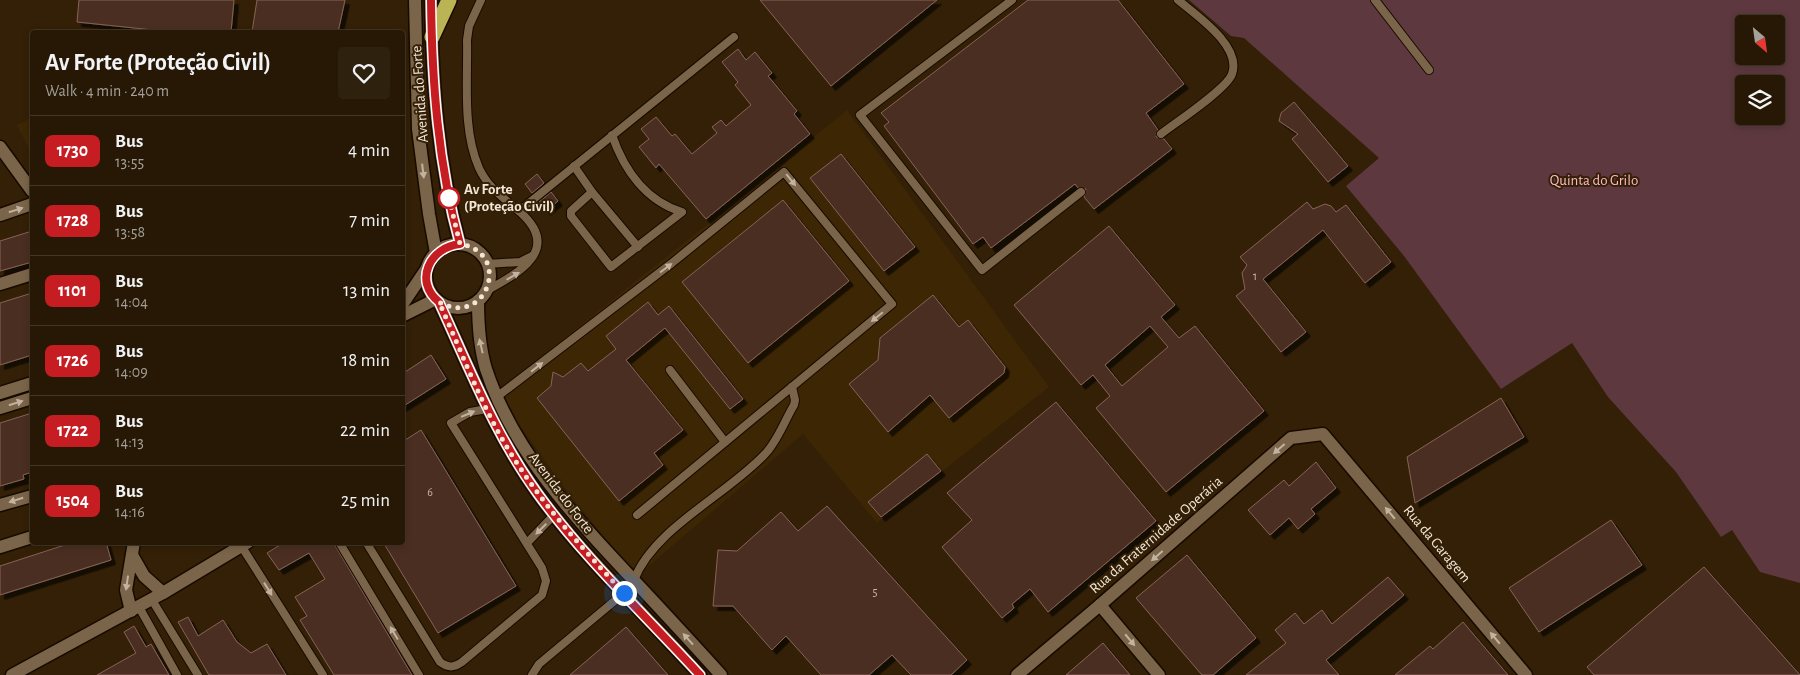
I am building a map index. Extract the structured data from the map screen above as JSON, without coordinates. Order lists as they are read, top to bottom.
{
  "streets": {
    "street": ["Avenida do Forte", "Rua da Fraternidade Operária", "Rua da Garagem"]
  },
  "crossings": [
    ["Rua da Fraternidade Operária", "Rua da Garagem"]
  ],
  "one_way": ["Rua da Fraternidade Operária", "Rua da Garagem"],
  "parks": ["Quinta do Grilo"],
  "places": ["Av Forte (Proteção Civil)"],
  "lines": ["bus line 1730"],
  "house_numbers": ["1", "6", "5"],
  "north": "bottom right",
  "page": {
    "heading": ["Av Forte (Proteção Civil)", "Walk · 4 min · 240 m"],
    "list": [
      {
        "mark": "1730",
        "name": "Bus",
        "note": "13:55",
        "value": "4 min"
      },
      {
        "mark": "1728",
        "name": "Bus",
        "note": "13:58",
        "value": "7 min"
      },
      {
        "mark": "1101",
        "name": "Bus",
        "note": "14:04",
        "value": "13 min"
      },
      {
        "mark": "1726",
        "name": "Bus",
        "note": "14:09",
        "value": "18 min"
      },
      {
        "mark": "1722",
        "name": "Bus",
        "note": "14:13",
        "value": "22 min"
      },
      {
        "mark": "1504",
        "name": "Bus",
        "note": "14:16",
        "value": "25 min"
      }
    ]
  }
}
